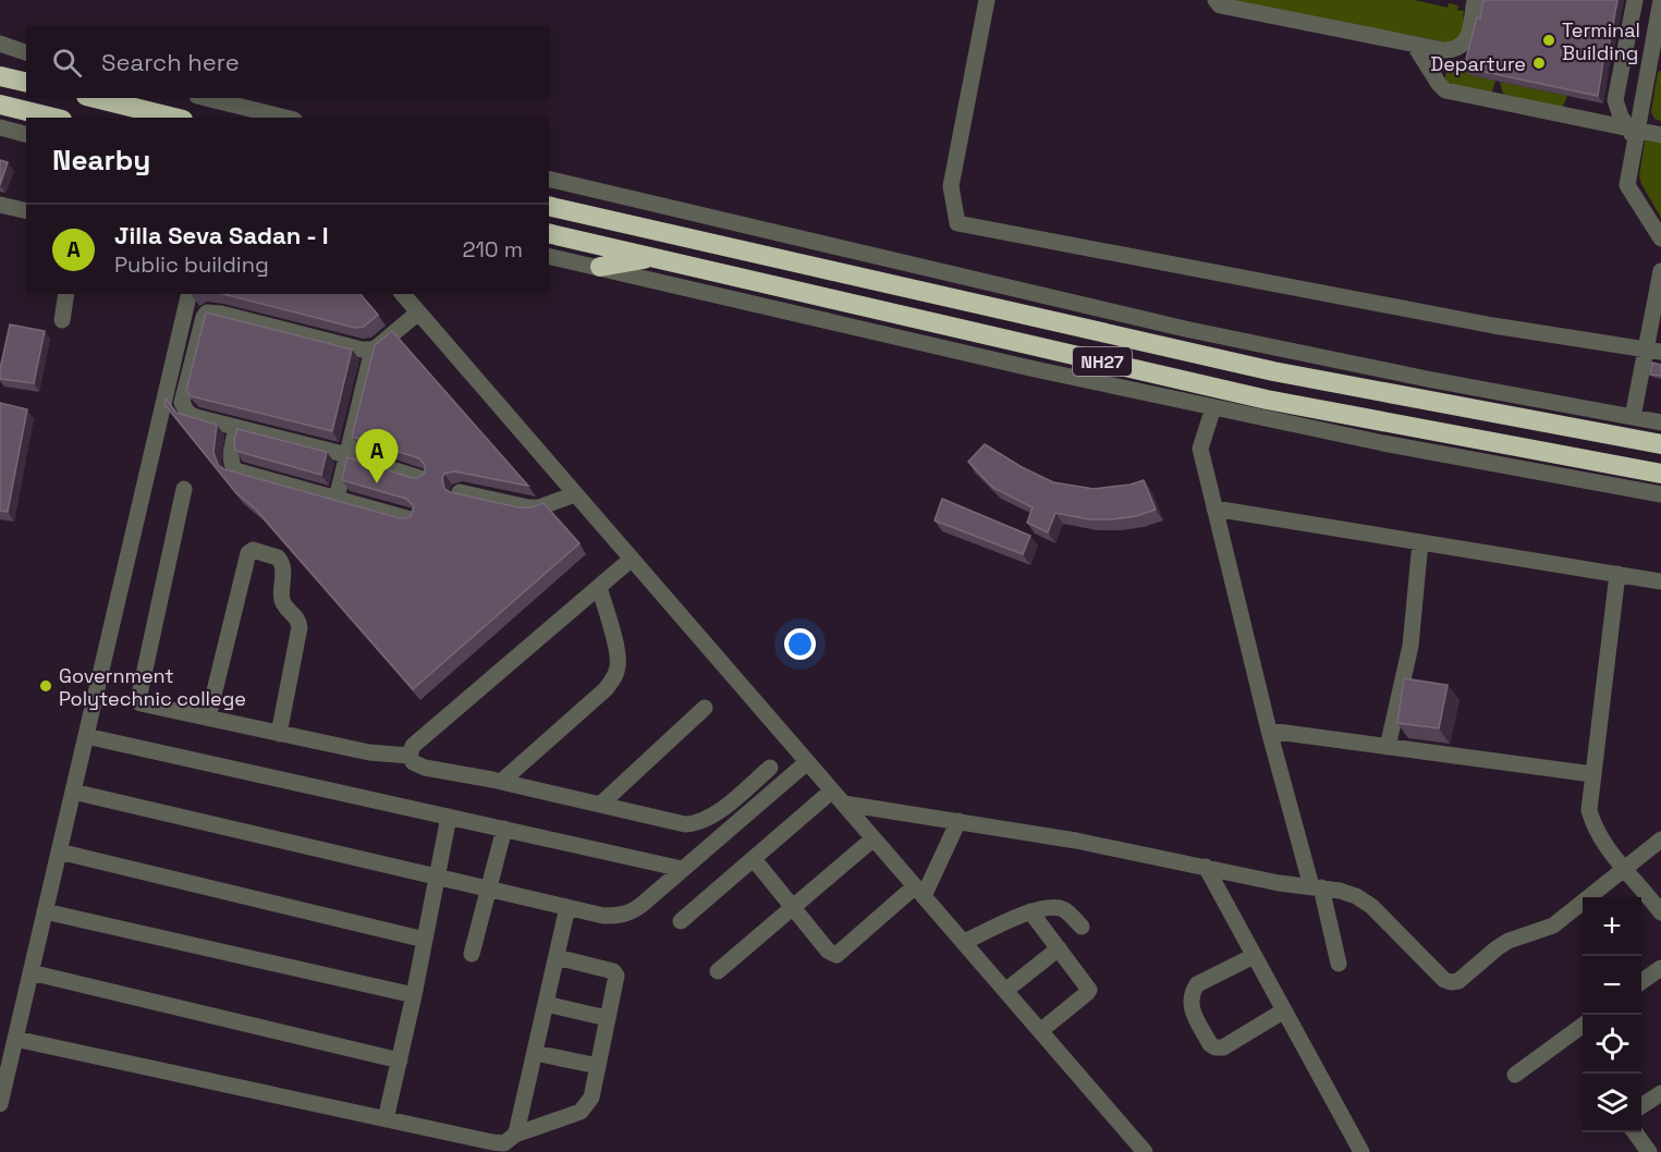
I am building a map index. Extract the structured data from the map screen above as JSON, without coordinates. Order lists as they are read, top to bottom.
{
  "streets": {
    "highway": ["NH27"]
  },
  "places": ["Terminal Building", "Departure", "Government Polytechnic college"],
  "page": {
    "search": "Search here",
    "heading": "Nearby",
    "list": [
      {
        "mark": "A",
        "name": "Jilla Seva Sadan - I",
        "note": "Public building",
        "value": "210 m"
      }
    ],
    "pins": "A",
    "map_buttons": ["+", "−"]
  }
}
